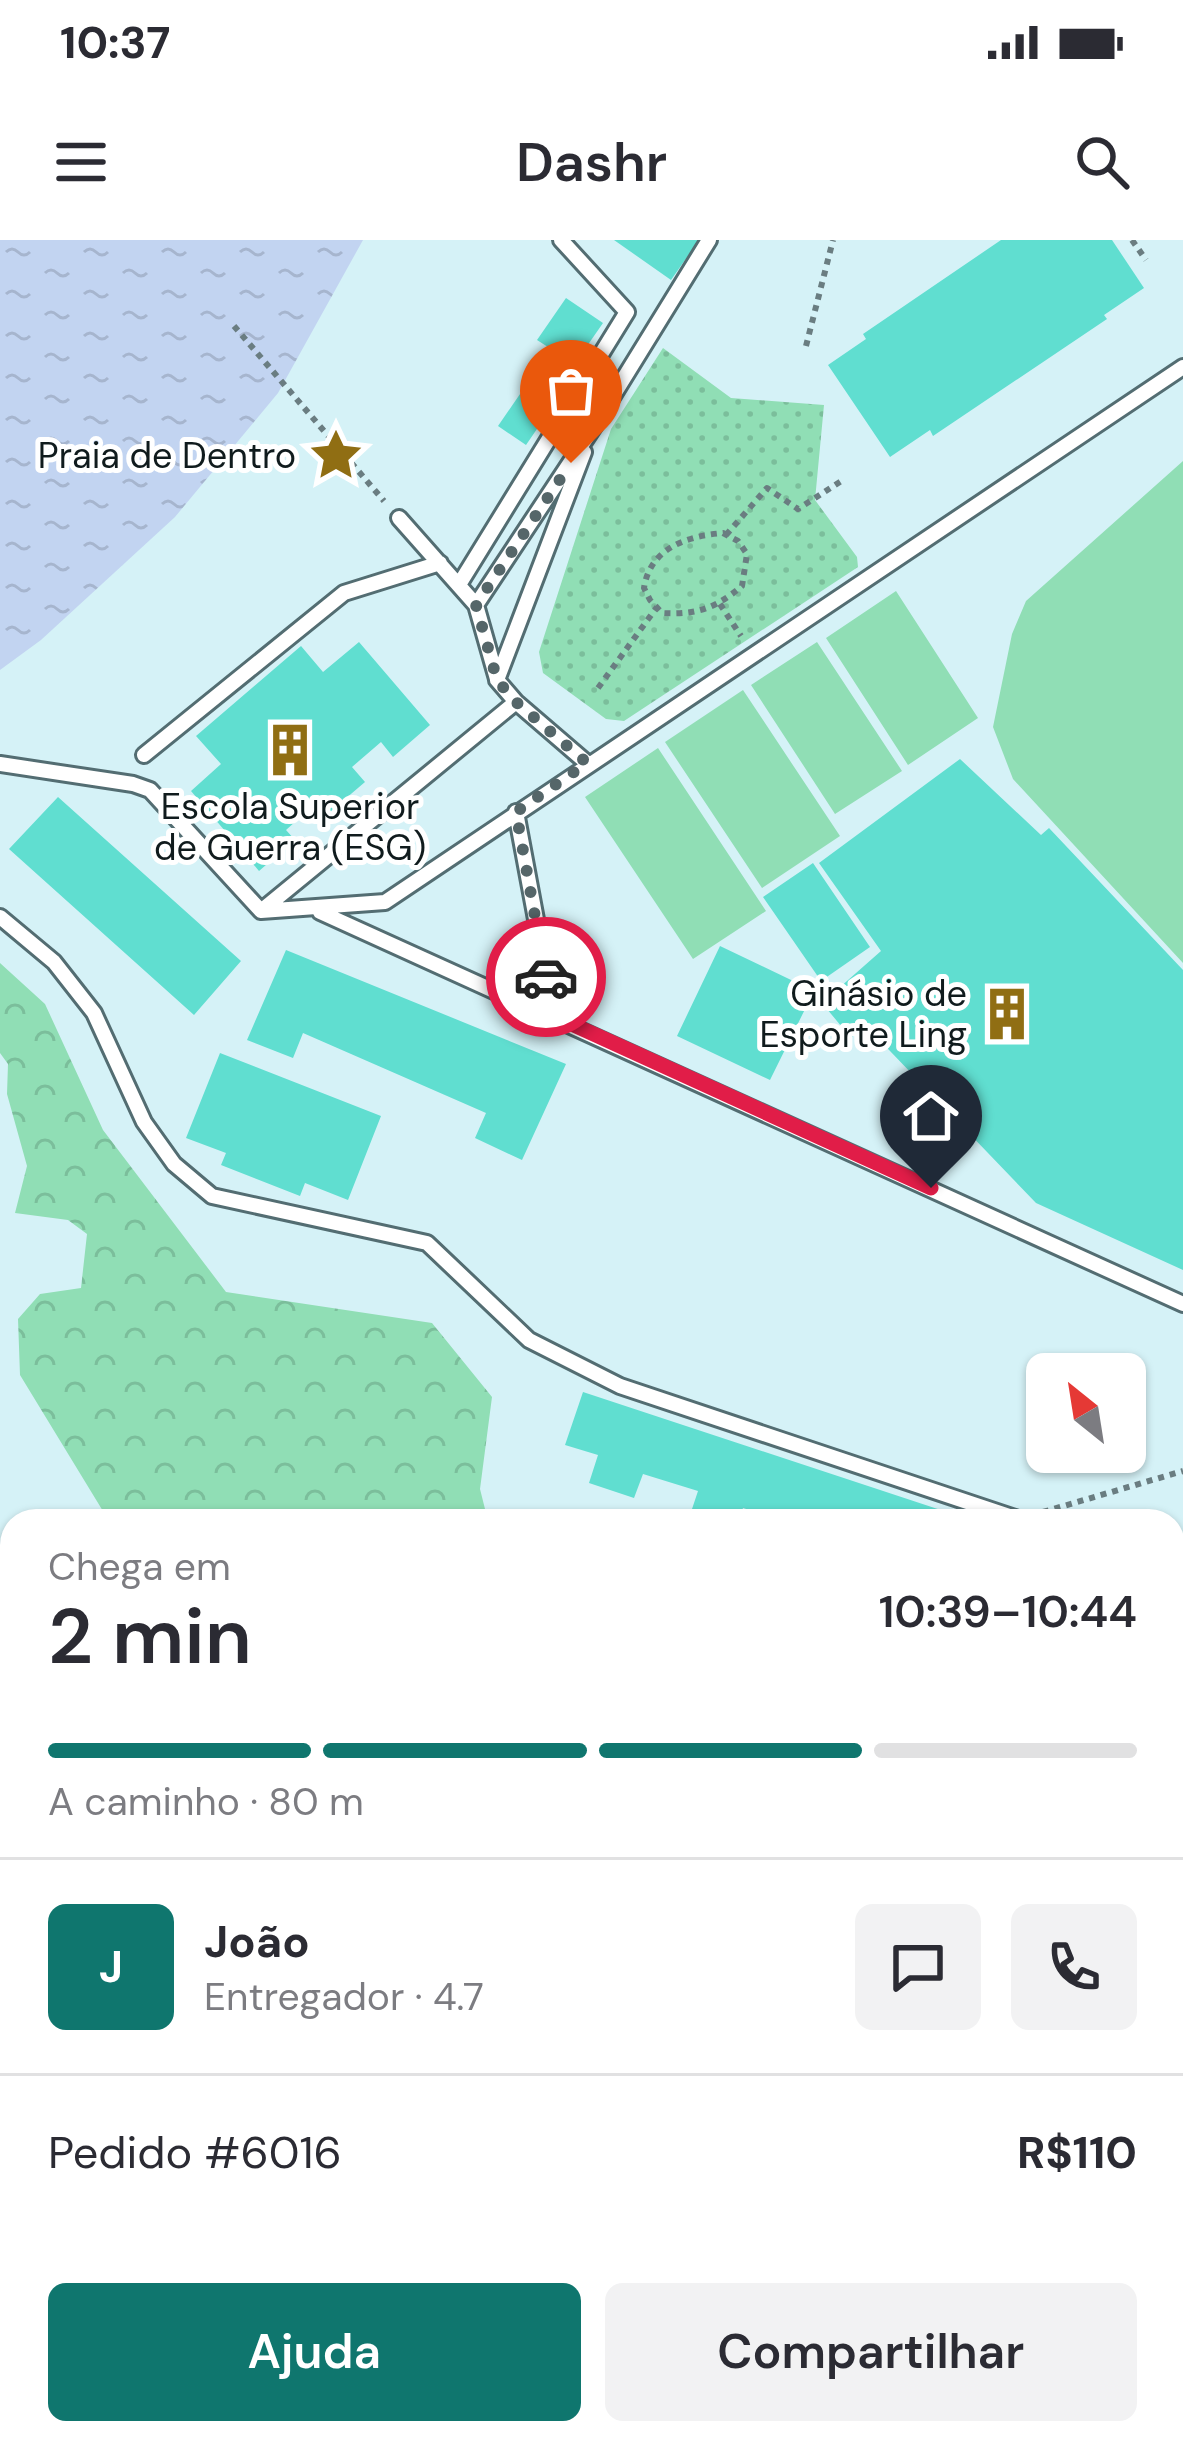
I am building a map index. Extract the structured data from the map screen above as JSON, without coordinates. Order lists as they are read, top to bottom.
{
  "places": {
    "place": ["Praia de Dentro"],
    "building": ["Escola Superior de Guerra (ESG)", "Ginásio de Esporte Ling"]
  },
  "north": "top left",
  "page": {
    "status": "10:37",
    "header": "Dashr",
    "heading": ["2 min", "Chega em", "10:39–10:44"],
    "panel": [
      "João",
      "Entregador · 4.7",
      "Pedido #6016",
      "R$110"
    ],
    "bar": "A caminho · 80 m",
    "round": "J",
    "buttons": ["Ajuda", "Compartilhar"]
  }
}
